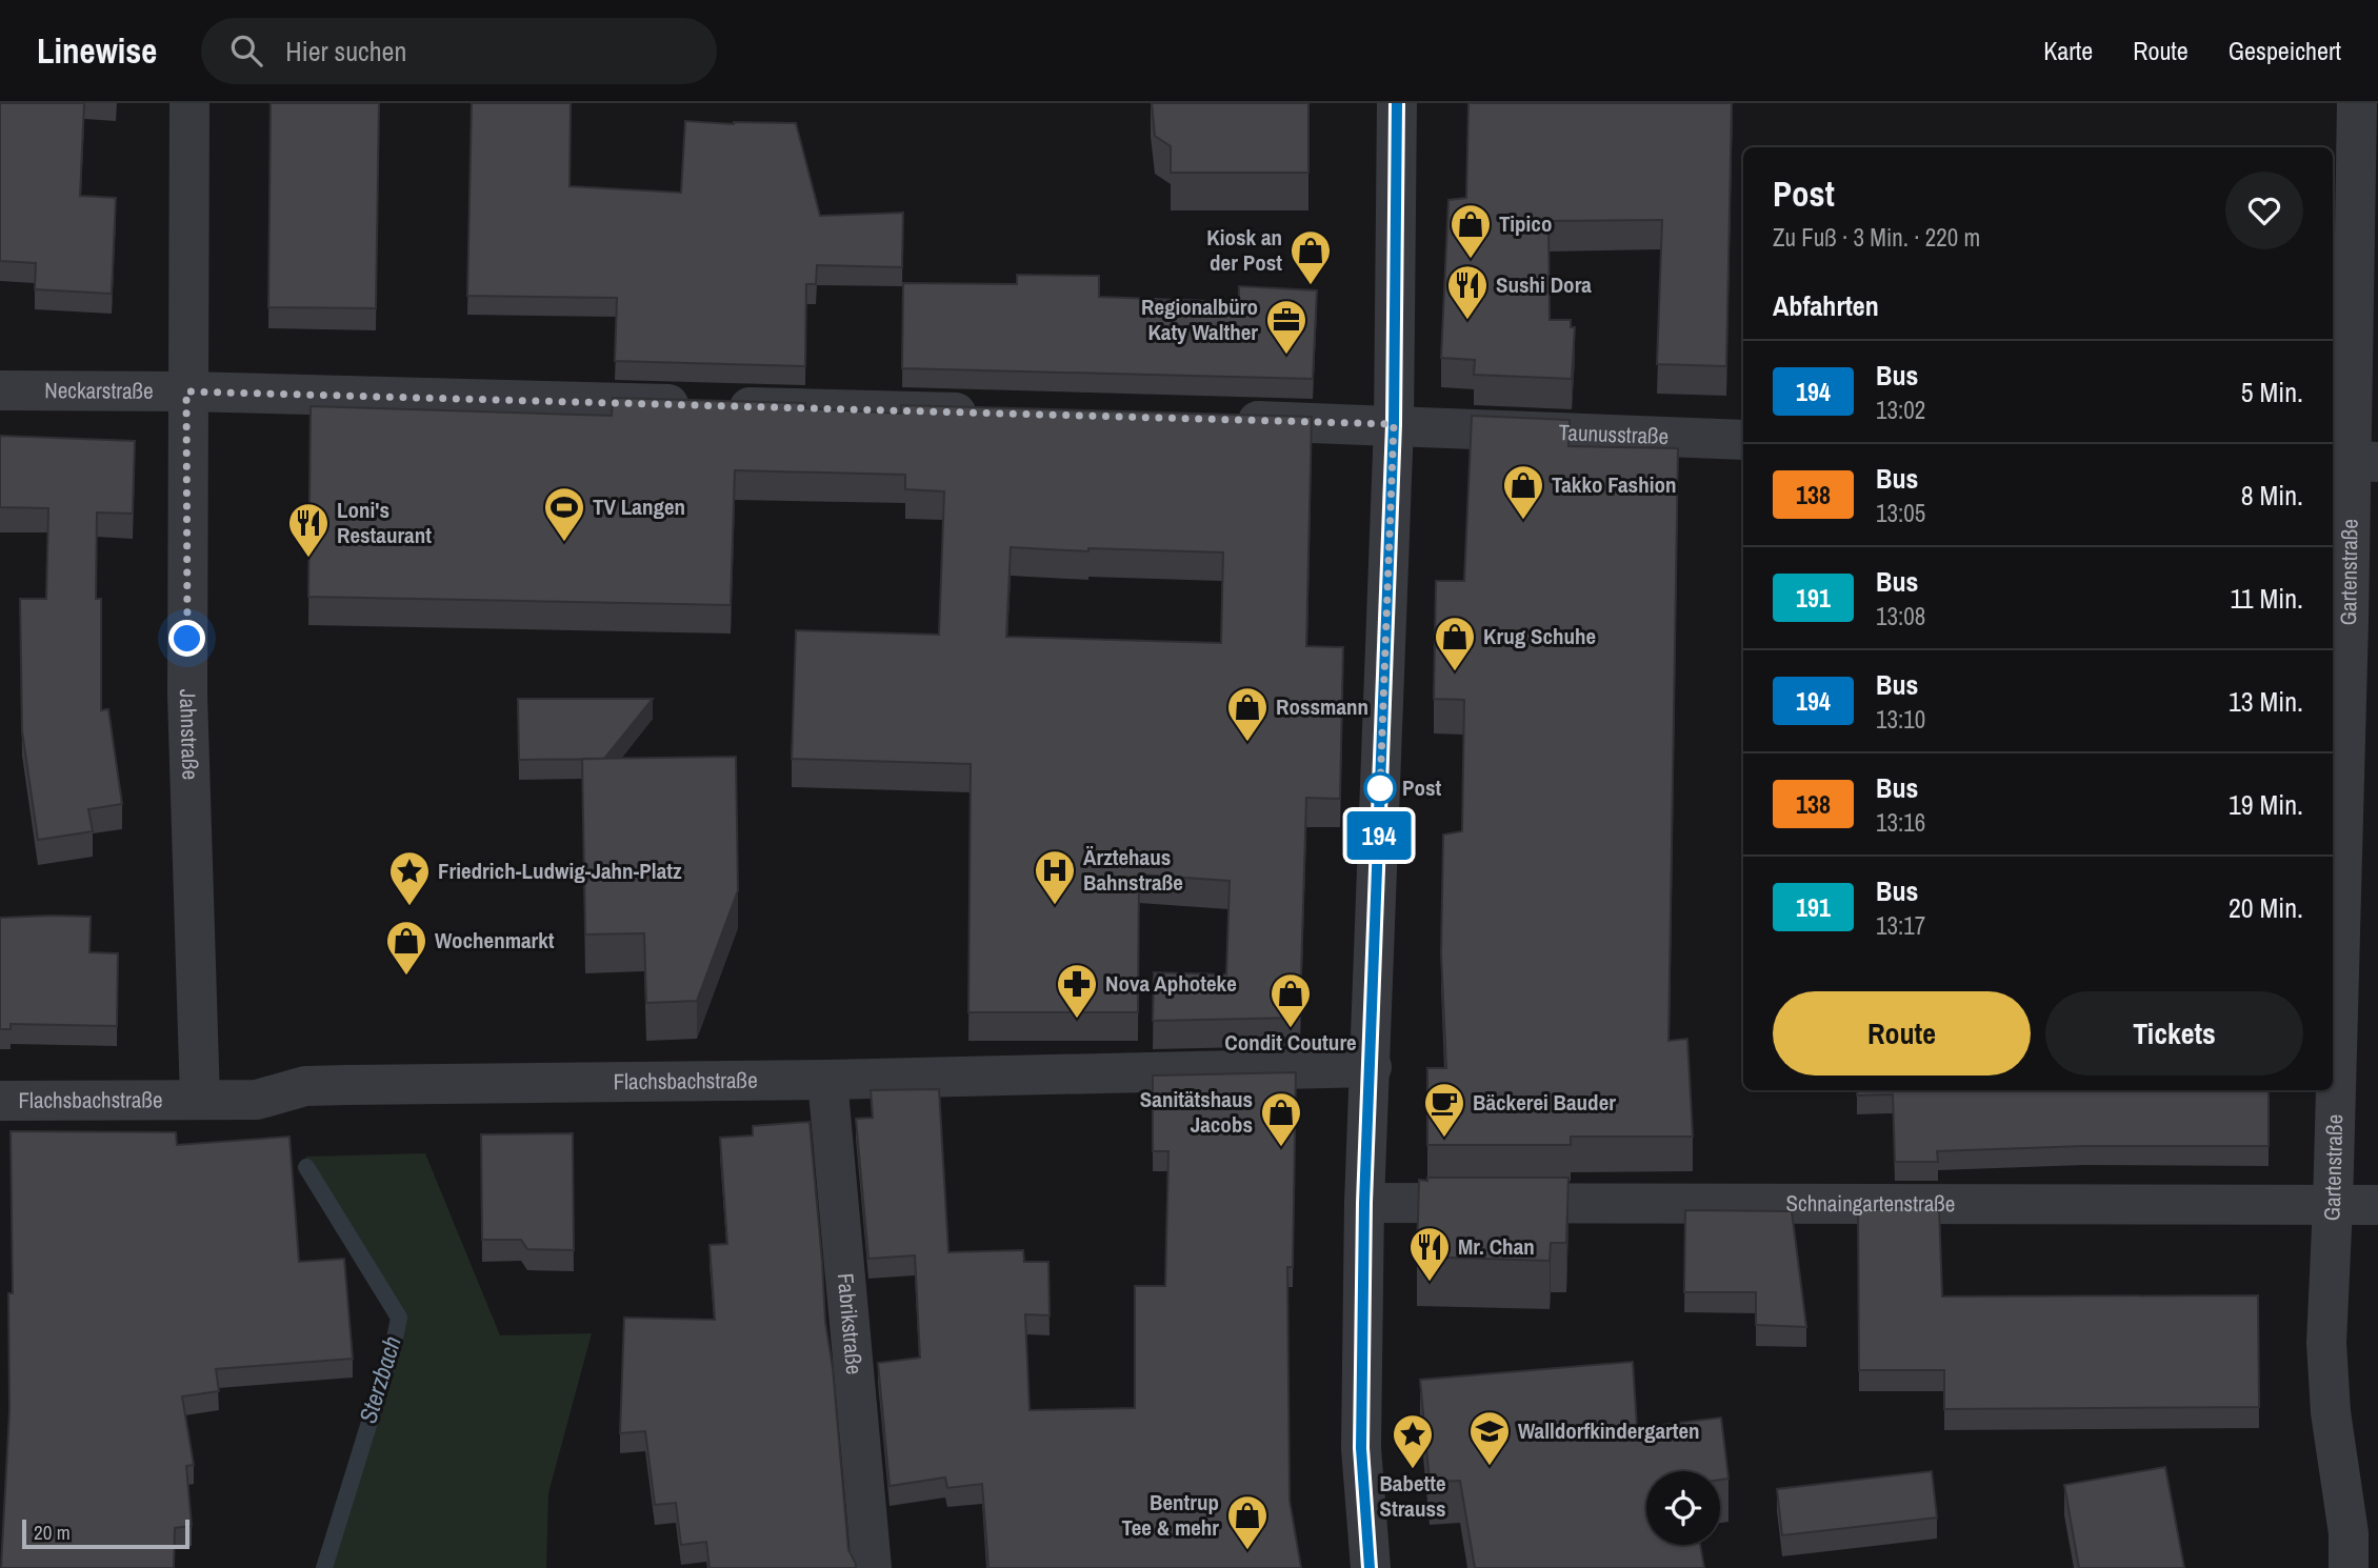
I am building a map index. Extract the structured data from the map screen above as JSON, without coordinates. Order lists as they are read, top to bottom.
{
  "streets": {
    "street": [
      "Neckarstraße",
      "Taunusstraße",
      "Gartenstraße",
      "Jahnstraße",
      "Flachsbachstraße",
      "Schnaingartenstraße",
      "Fabrikstraße"
    ]
  },
  "crossings": [
    ["Neckarstraße", "Jahnstraße"],
    ["Gartenstraße", "Schnaingartenstraße"],
    ["Jahnstraße", "Flachsbachstraße"],
    ["Flachsbachstraße", "Fabrikstraße"]
  ],
  "water": ["Sterzbach"],
  "places": {
    "shop": [
      "Tipico",
      "Kiosk an der Post",
      "Takko Fashion",
      "Krug Schuhe",
      "Rossmann",
      "Wochenmarkt",
      "Condit Couture",
      "Sanitätshaus Jacobs",
      "Bentrup Tee & mehr"
    ],
    "restaurant": ["Sushi Dora", "Loni's Restaurant", "Mr. Chan"],
    "office": ["Regionalbüro Katy Walther"],
    "sports": ["TV Langen"],
    "other": ["Post"],
    "hospital": ["Ärztehaus Bahnstraße"],
    "place": ["Friedrich-Ludwig-Jahn-Platz", "Babette Strauss"],
    "pharmacy": ["Nova Aphoteke"],
    "cafe": ["Bäckerei Bauder"],
    "school or university": ["Walldorfkindergarten"]
  },
  "lines": ["bus line 194"],
  "scale_bar": "20 m",
  "page": {
    "header": "Linewise",
    "search": "Hier suchen",
    "nav": ["Karte", "Route", "Gespeichert"],
    "on_map": "194",
    "heading": [
      ["Post", "Zu Fuß · 3 Min. · 220 m"],
      "Abfahrten"
    ],
    "list": [
      {
        "mark": "194",
        "name": "Bus",
        "note": "13:02",
        "value": "5 Min."
      },
      {
        "mark": "138",
        "name": "Bus",
        "note": "13:05",
        "value": "8 Min."
      },
      {
        "mark": "191",
        "name": "Bus",
        "note": "13:08",
        "value": "11 Min."
      },
      {
        "mark": "194",
        "name": "Bus",
        "note": "13:10",
        "value": "13 Min."
      },
      {
        "mark": "138",
        "name": "Bus",
        "note": "13:16",
        "value": "19 Min."
      },
      {
        "mark": "191",
        "name": "Bus",
        "note": "13:17",
        "value": "20 Min."
      }
    ],
    "buttons": ["Route", "Tickets"],
    "scale": "20 m"
  }
}
